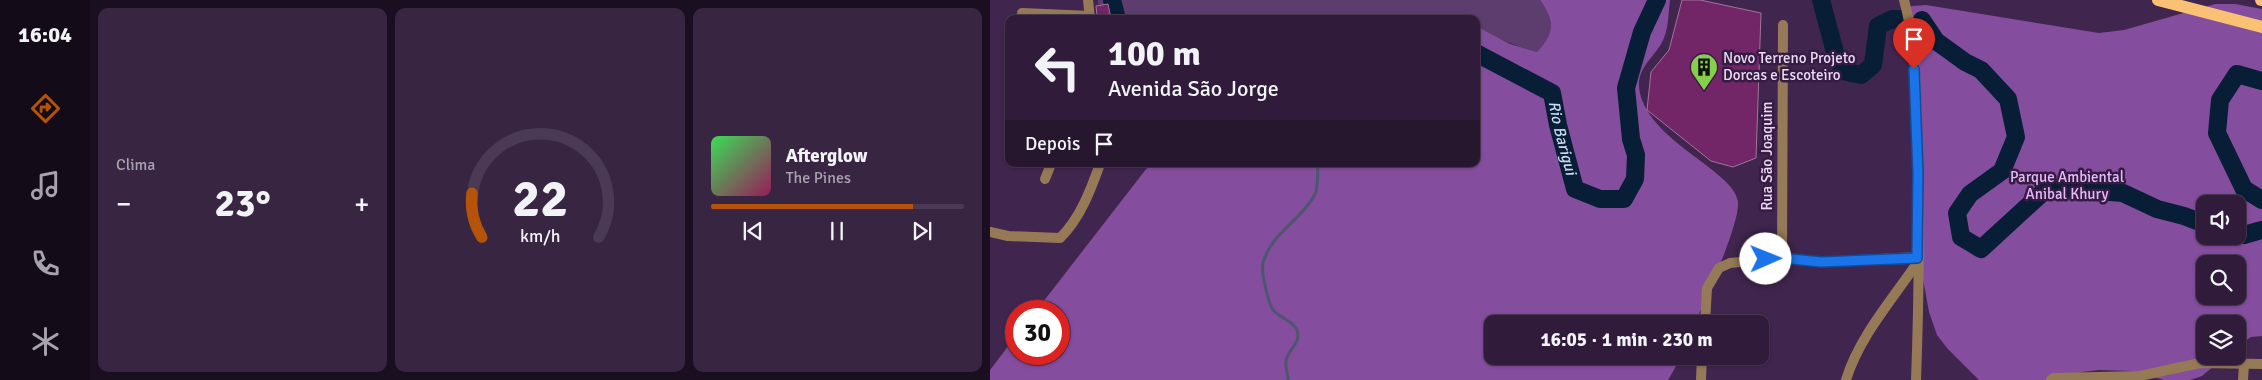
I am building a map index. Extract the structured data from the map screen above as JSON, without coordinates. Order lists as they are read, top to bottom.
{
  "streets": {
    "street": ["Rua São Joaquim"]
  },
  "water": ["Rio Barigui"],
  "parks": ["Parque Ambiental Anibal Khury"],
  "places": {
    "building": ["Novo Terreno Projeto Dorcas e Escoteiro"]
  },
  "page": {
    "tabs": "16:04",
    "tile": "Clima",
    "turn": ["100 m", "Avenida São Jorge"],
    "then": "Depois",
    "song": ["Afterglow", "The Pines"],
    "heat": ["−", "23°", "+"],
    "limit": "30",
    "trip": "16:05 · 1 min · 230 m",
    "gauge": ["22", "km/h"]
  }
}
